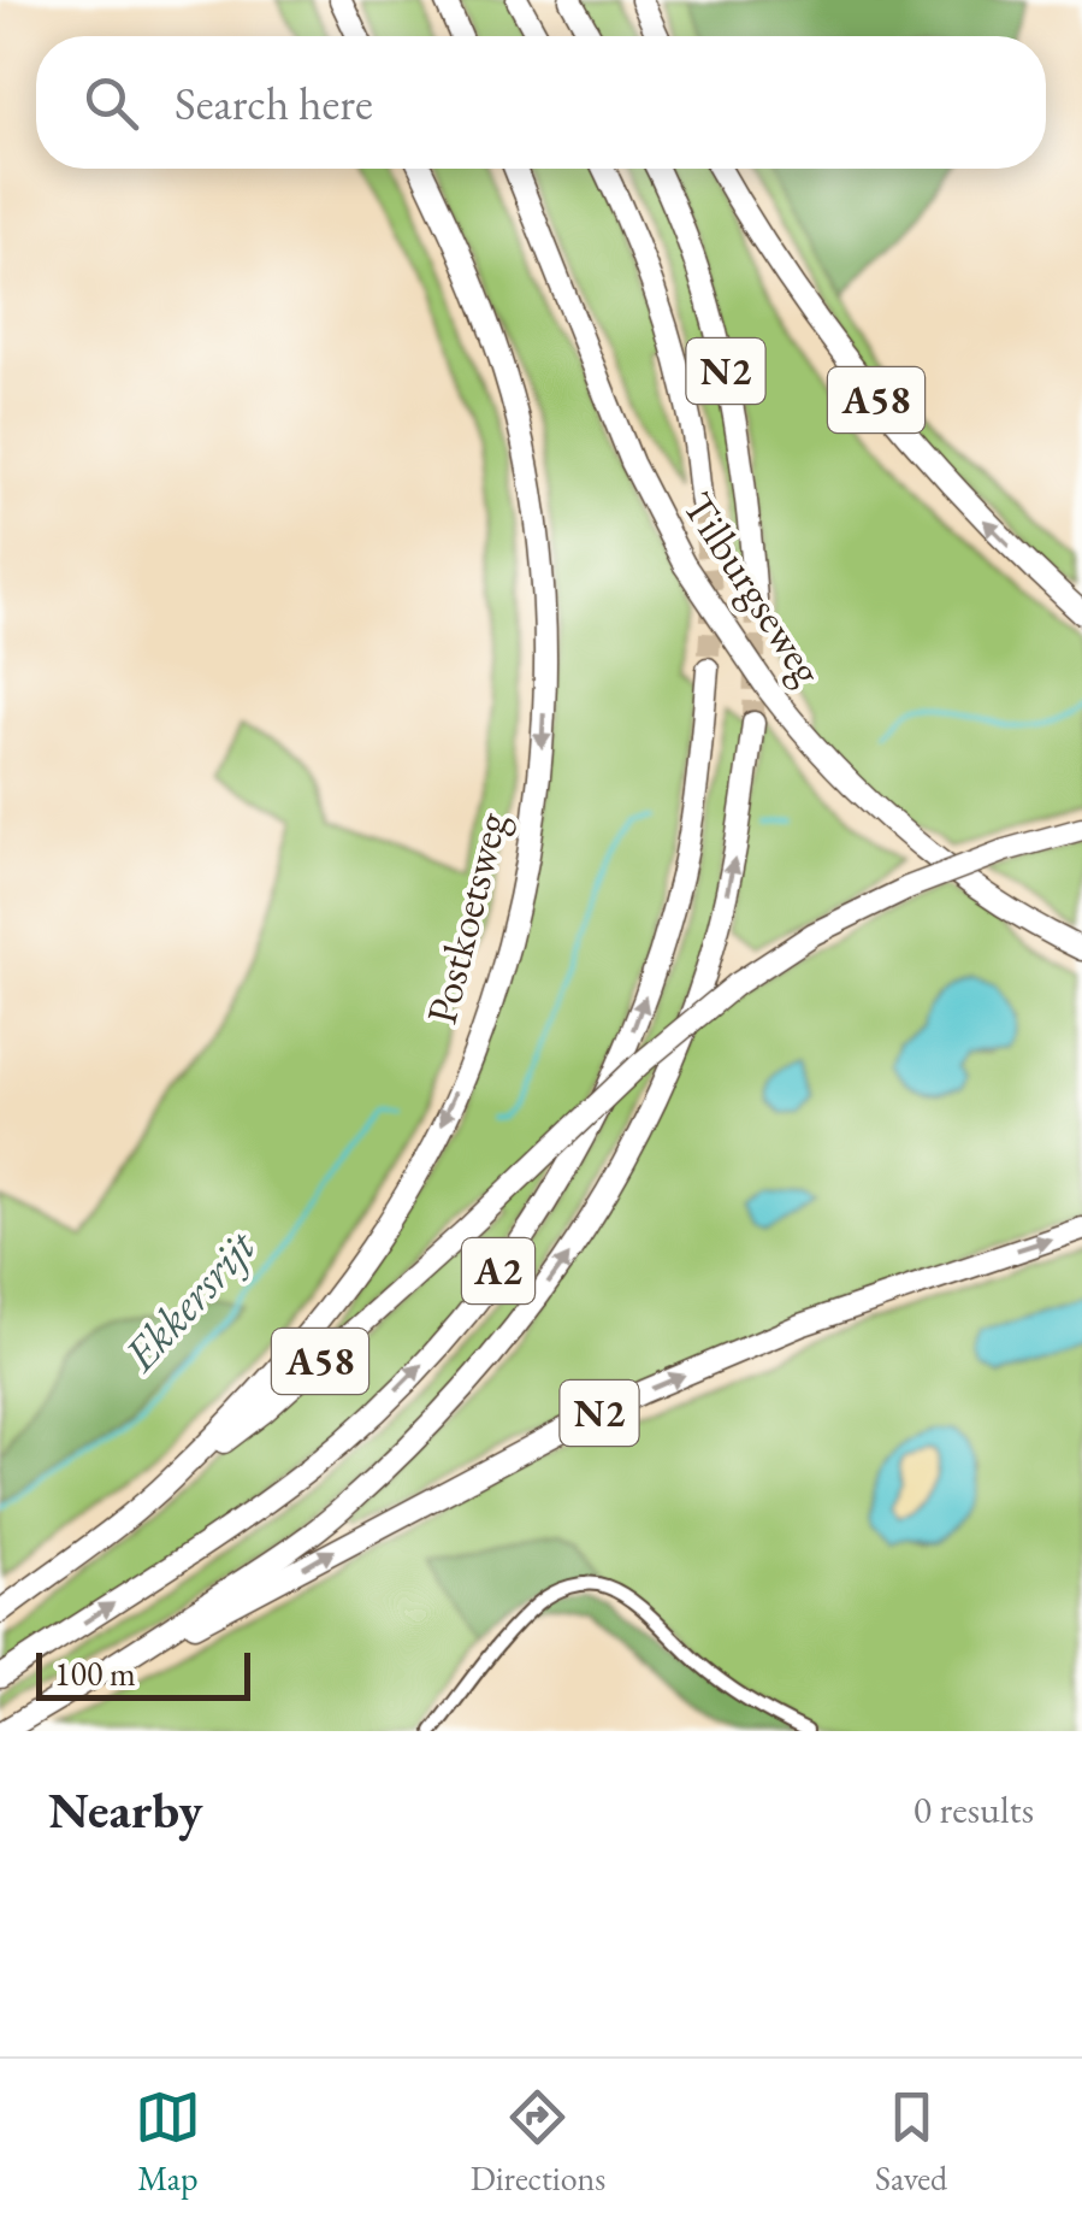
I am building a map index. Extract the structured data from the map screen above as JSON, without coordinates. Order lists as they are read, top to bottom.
{
  "streets": {
    "highway": [
      "N2",
      "A58",
      "Tilburgseweg",
      "Postkoetsweg",
      "A2"
    ]
  },
  "crossings": [
    ["A58", "Postkoetsweg"]
  ],
  "one_way": ["Postkoetsweg"],
  "water": ["Ekkersrijt"],
  "scale_bar": "100 m",
  "page": {
    "search": "Search here",
    "scale": "100 m",
    "heading": ["Nearby", "0 results"],
    "nav": ["Map", "Directions", "Saved"]
  }
}
